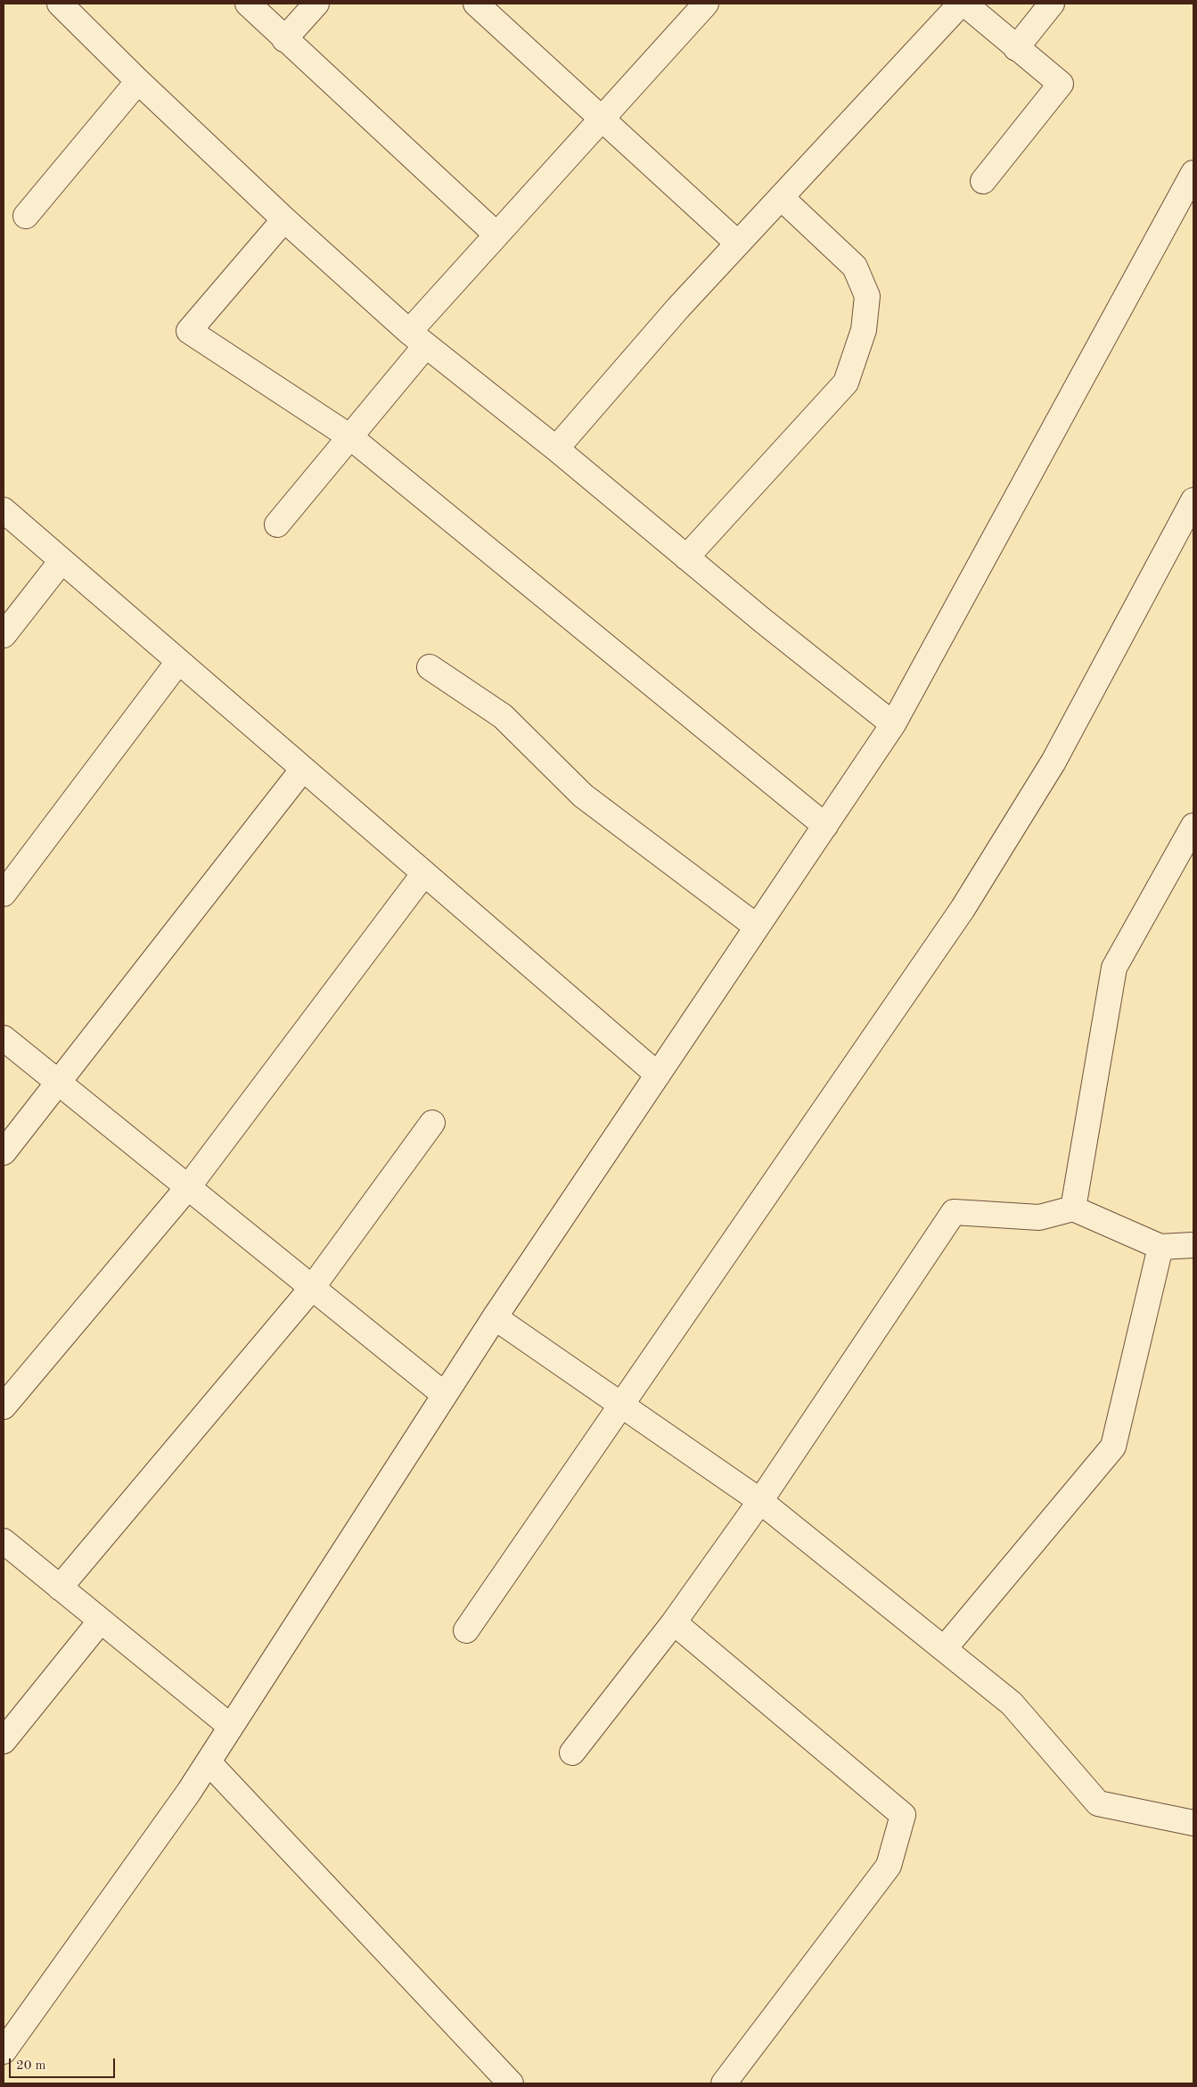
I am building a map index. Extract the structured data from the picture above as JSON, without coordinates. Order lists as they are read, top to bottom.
{
  "scale_bar": "20 m"
}
